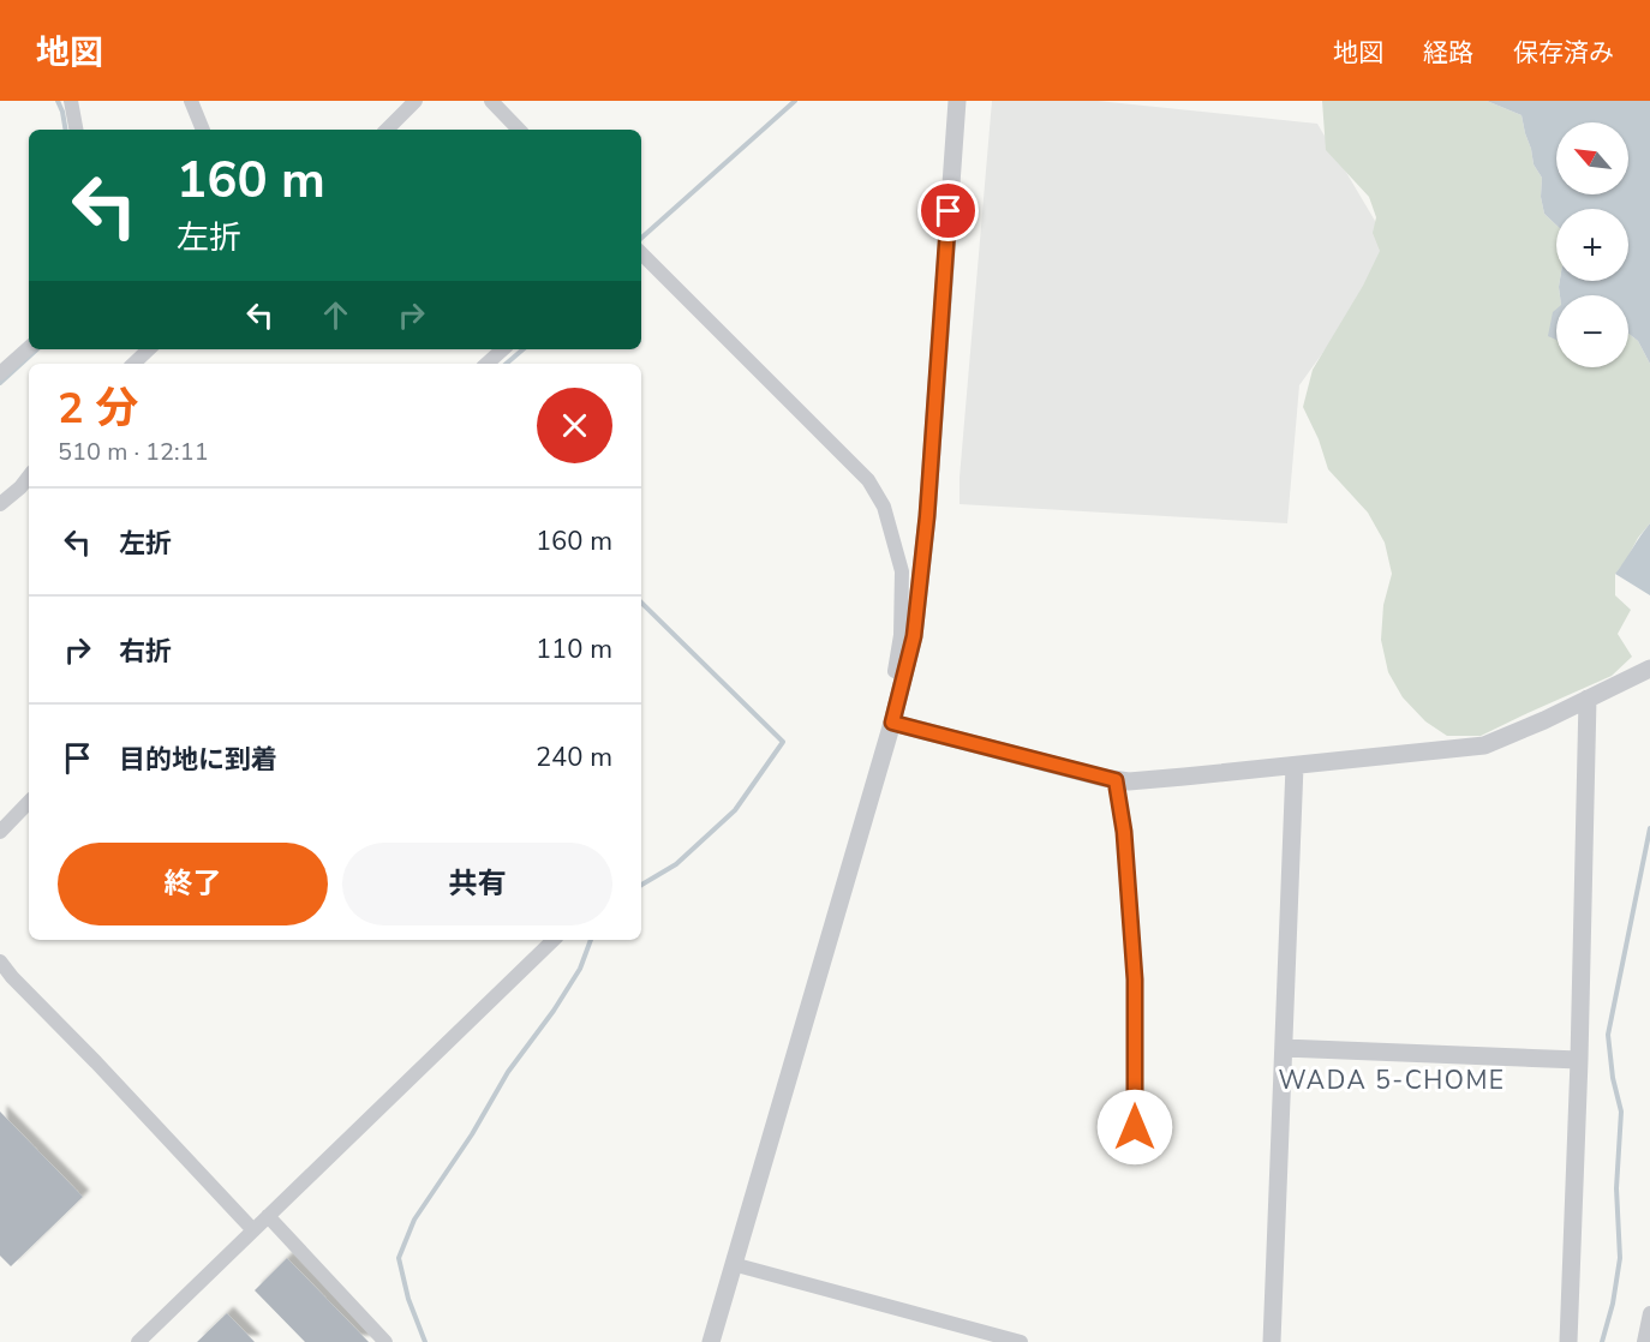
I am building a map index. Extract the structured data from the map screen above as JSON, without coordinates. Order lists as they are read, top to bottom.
{
  "districts": ["WADA 5-CHOME"],
  "north": "top left",
  "page": {
    "header": "地図",
    "nav": ["地図", "経路", "保存済み"],
    "map_buttons": ["+", "−"],
    "turn": ["160 m", "左折"],
    "heading": ["2 分", "510 m · 12:11"],
    "list": [
      {
        "name": "左折",
        "value": "160 m"
      },
      {
        "name": "右折",
        "value": "110 m"
      },
      {
        "name": "目的地に到着",
        "value": "240 m"
      }
    ],
    "buttons": ["終了", "共有"]
  }
}
